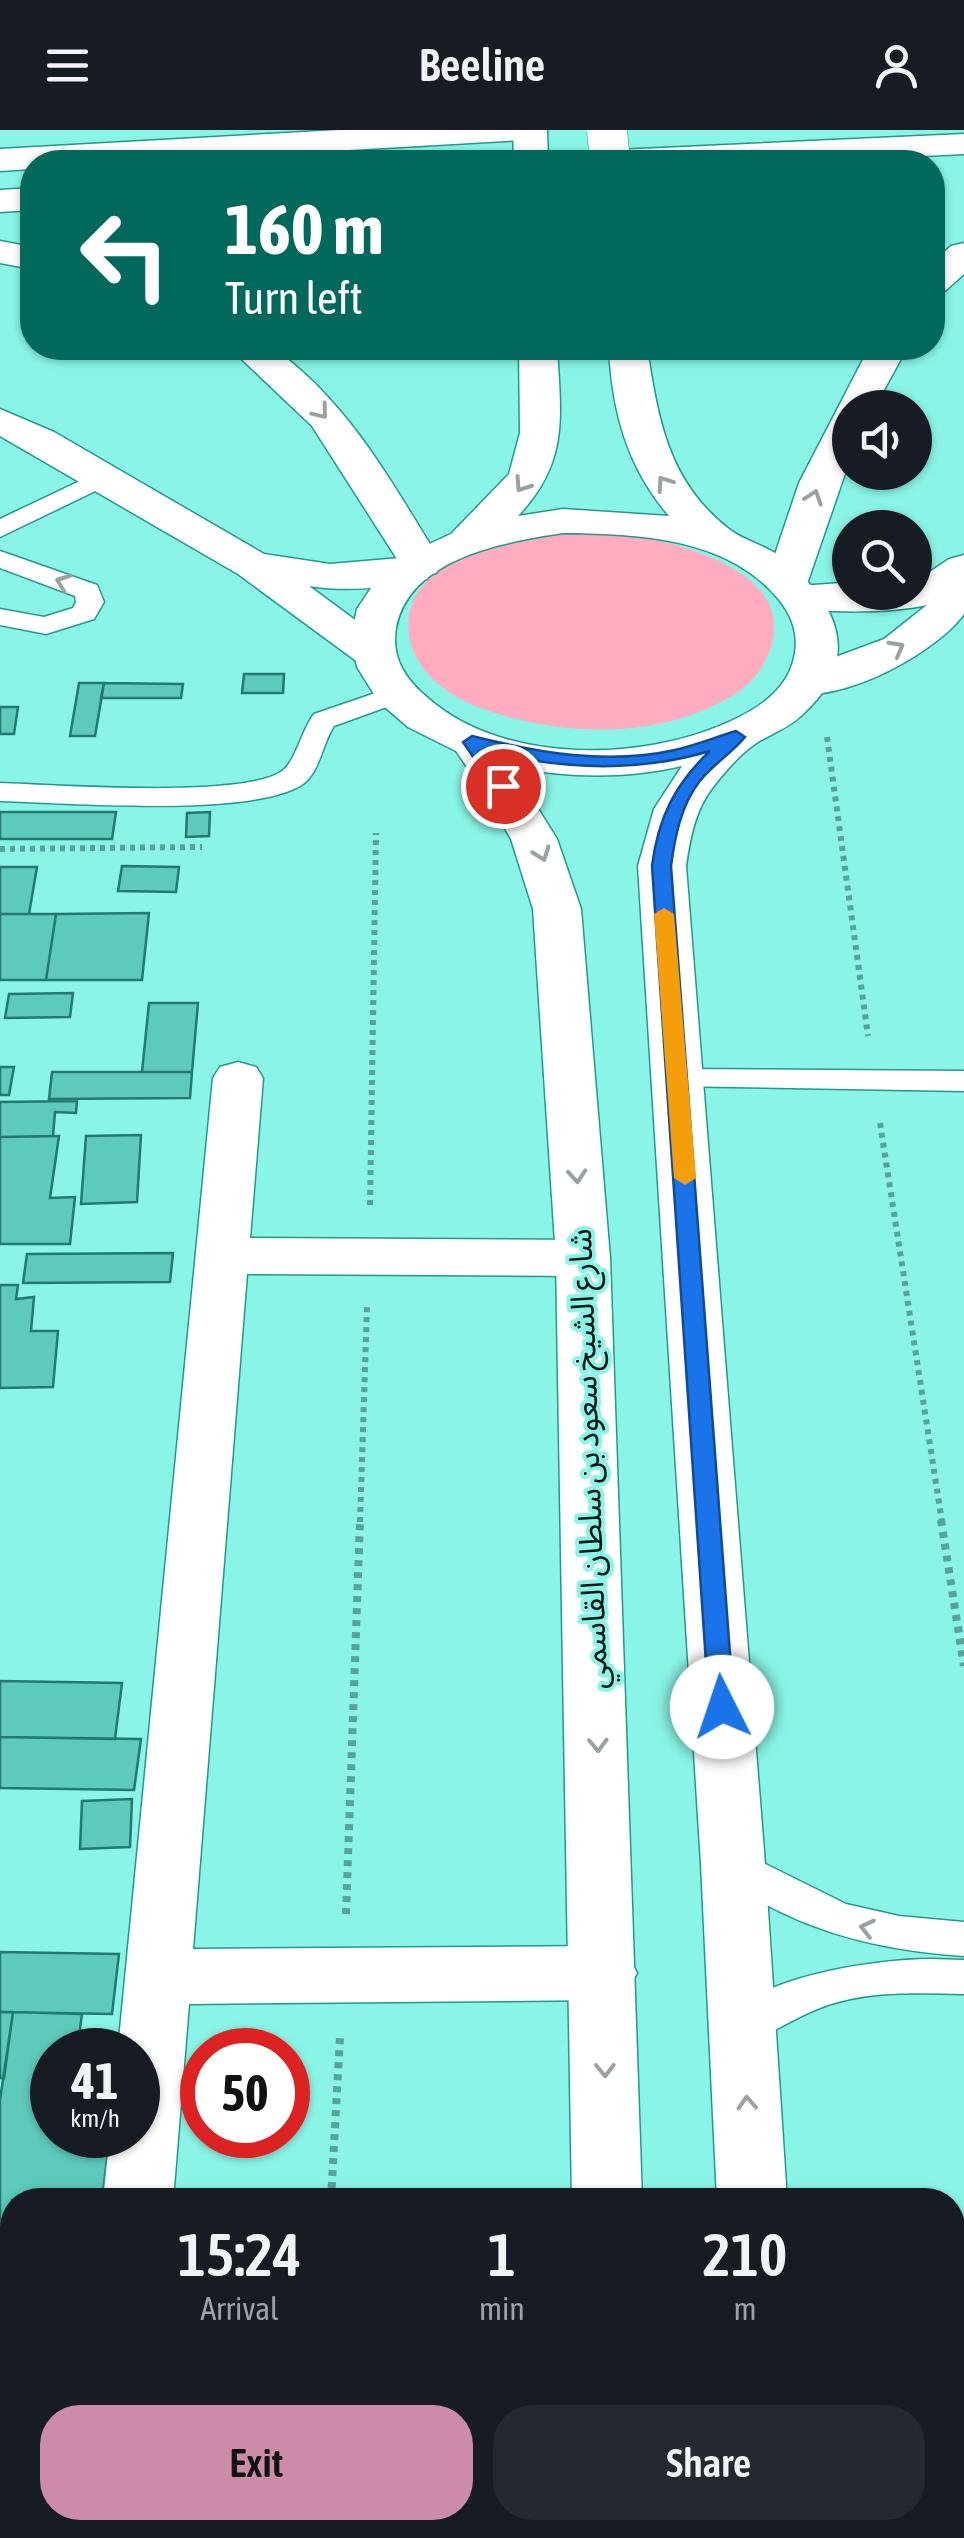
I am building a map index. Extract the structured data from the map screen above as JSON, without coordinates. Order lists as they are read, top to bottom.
{
  "streets": {
    "main road": ["شارع الشيخ سعود بن سلطان القاسمي"]
  },
  "page": {
    "header": "Beeline",
    "turn": ["160 m", "Turn left"],
    "speed": "41 km/h",
    "limit": "50",
    "eta": [
      "15:24",
      "Arrival",
      "1",
      "min",
      "210",
      "m"
    ],
    "buttons": ["Exit", "Share"]
  }
}
